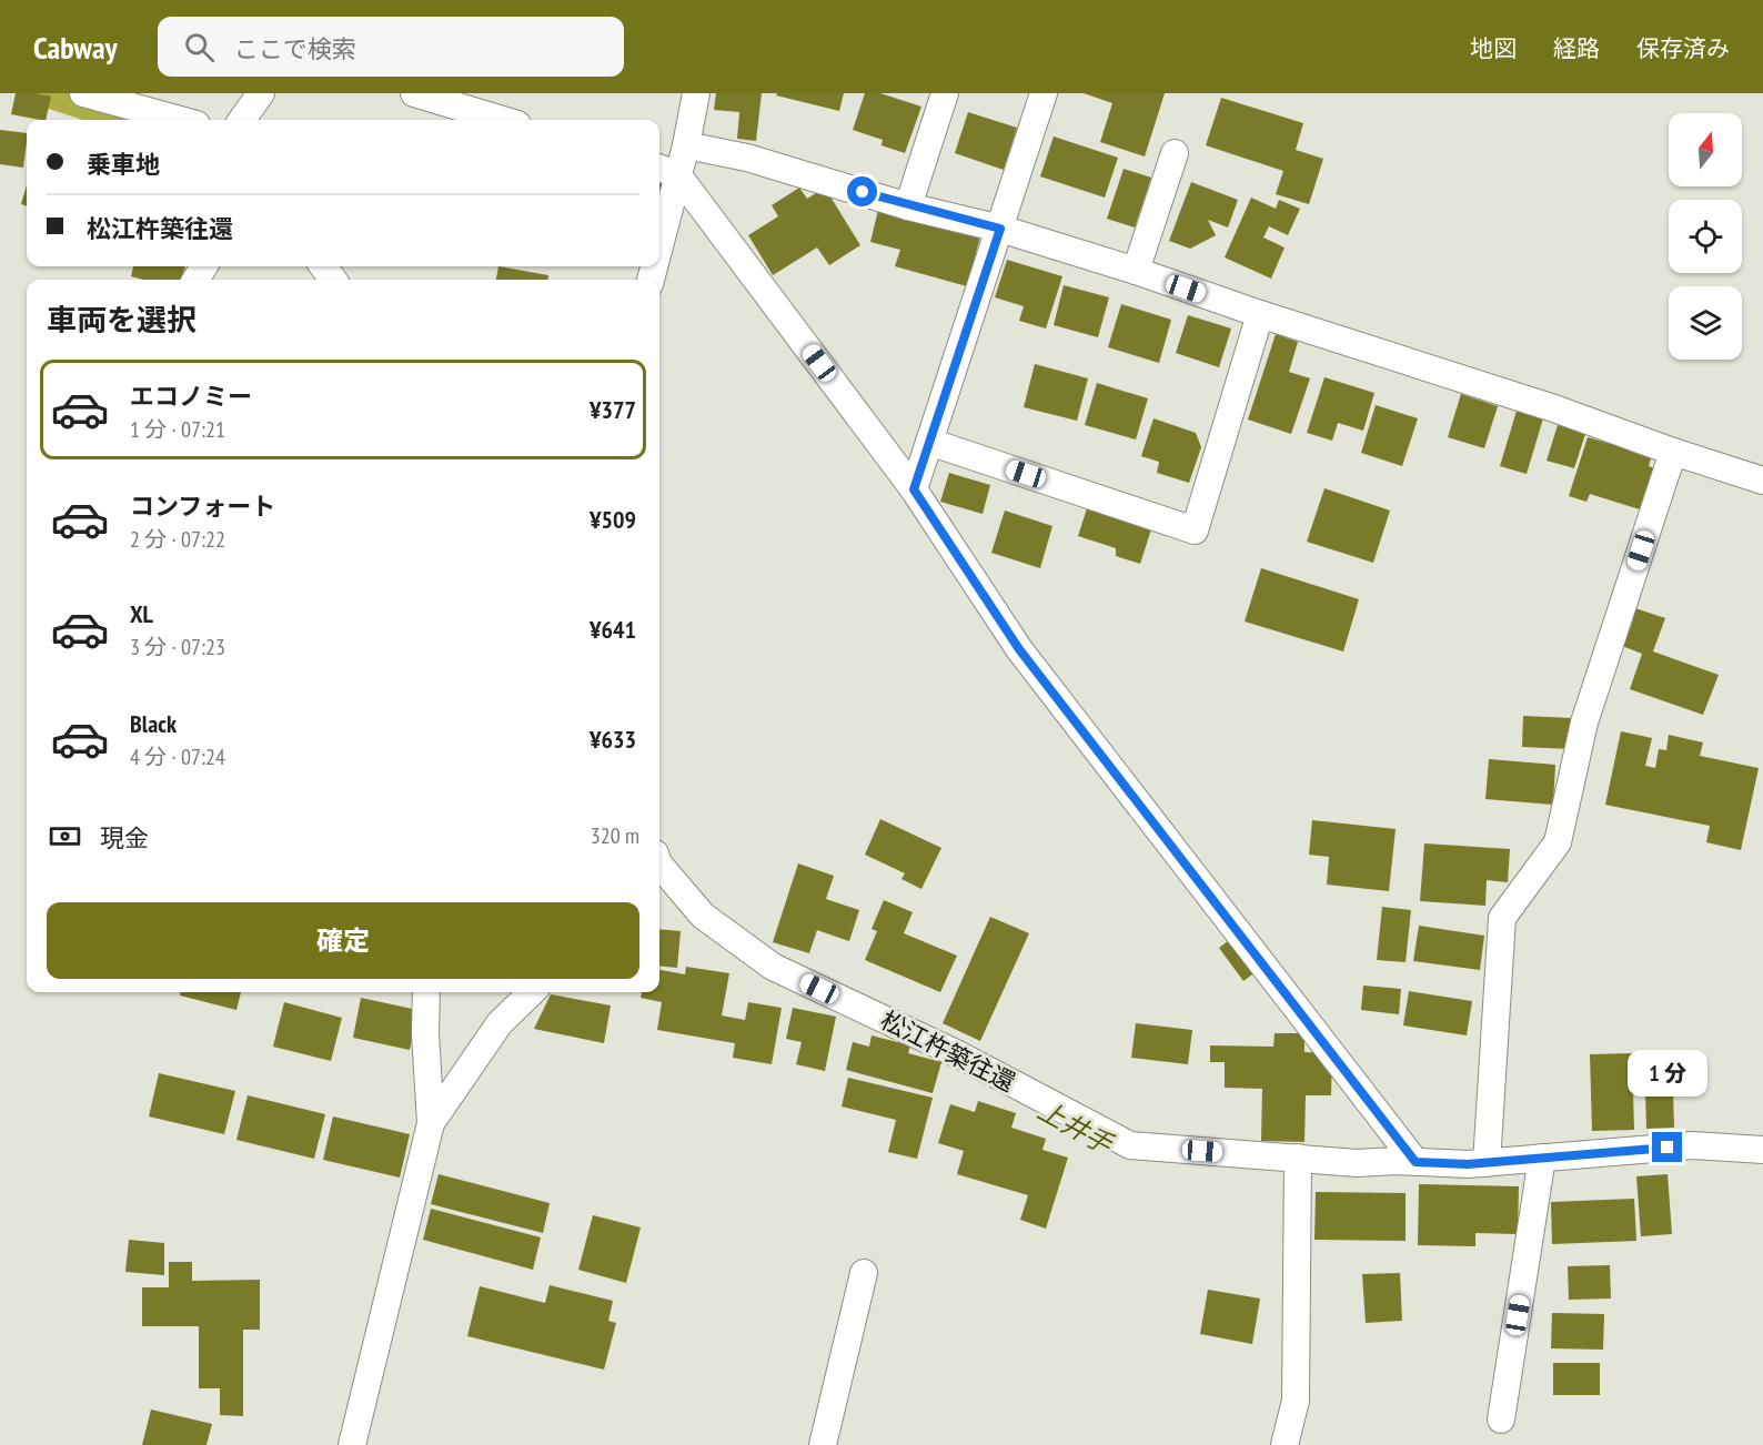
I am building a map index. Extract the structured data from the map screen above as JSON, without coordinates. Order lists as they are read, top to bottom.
{
  "streets": {
    "street": ["松江杵築往還"]
  },
  "water": ["上井手"],
  "north": "top",
  "page": {
    "header": "Cabway",
    "search": "ここで検索",
    "nav": ["地図", "経路", "保存済み"],
    "banner": ["乗車地", "松江杵築往還"],
    "heading": "車両を選択",
    "list": [
      {
        "name": "エコノミー",
        "note": "1 分 · 07:21",
        "value": "¥377"
      },
      {
        "name": "コンフォート",
        "note": "2 分 · 07:22",
        "value": "¥509"
      },
      {
        "name": "XL",
        "note": "3 分 · 07:23",
        "value": "¥641"
      },
      {
        "name": "Black",
        "note": "4 分 · 07:24",
        "value": "¥633"
      }
    ],
    "pay": ["現金", "320 m"],
    "buttons": "確定",
    "bubble": "1 分"
  }
}
